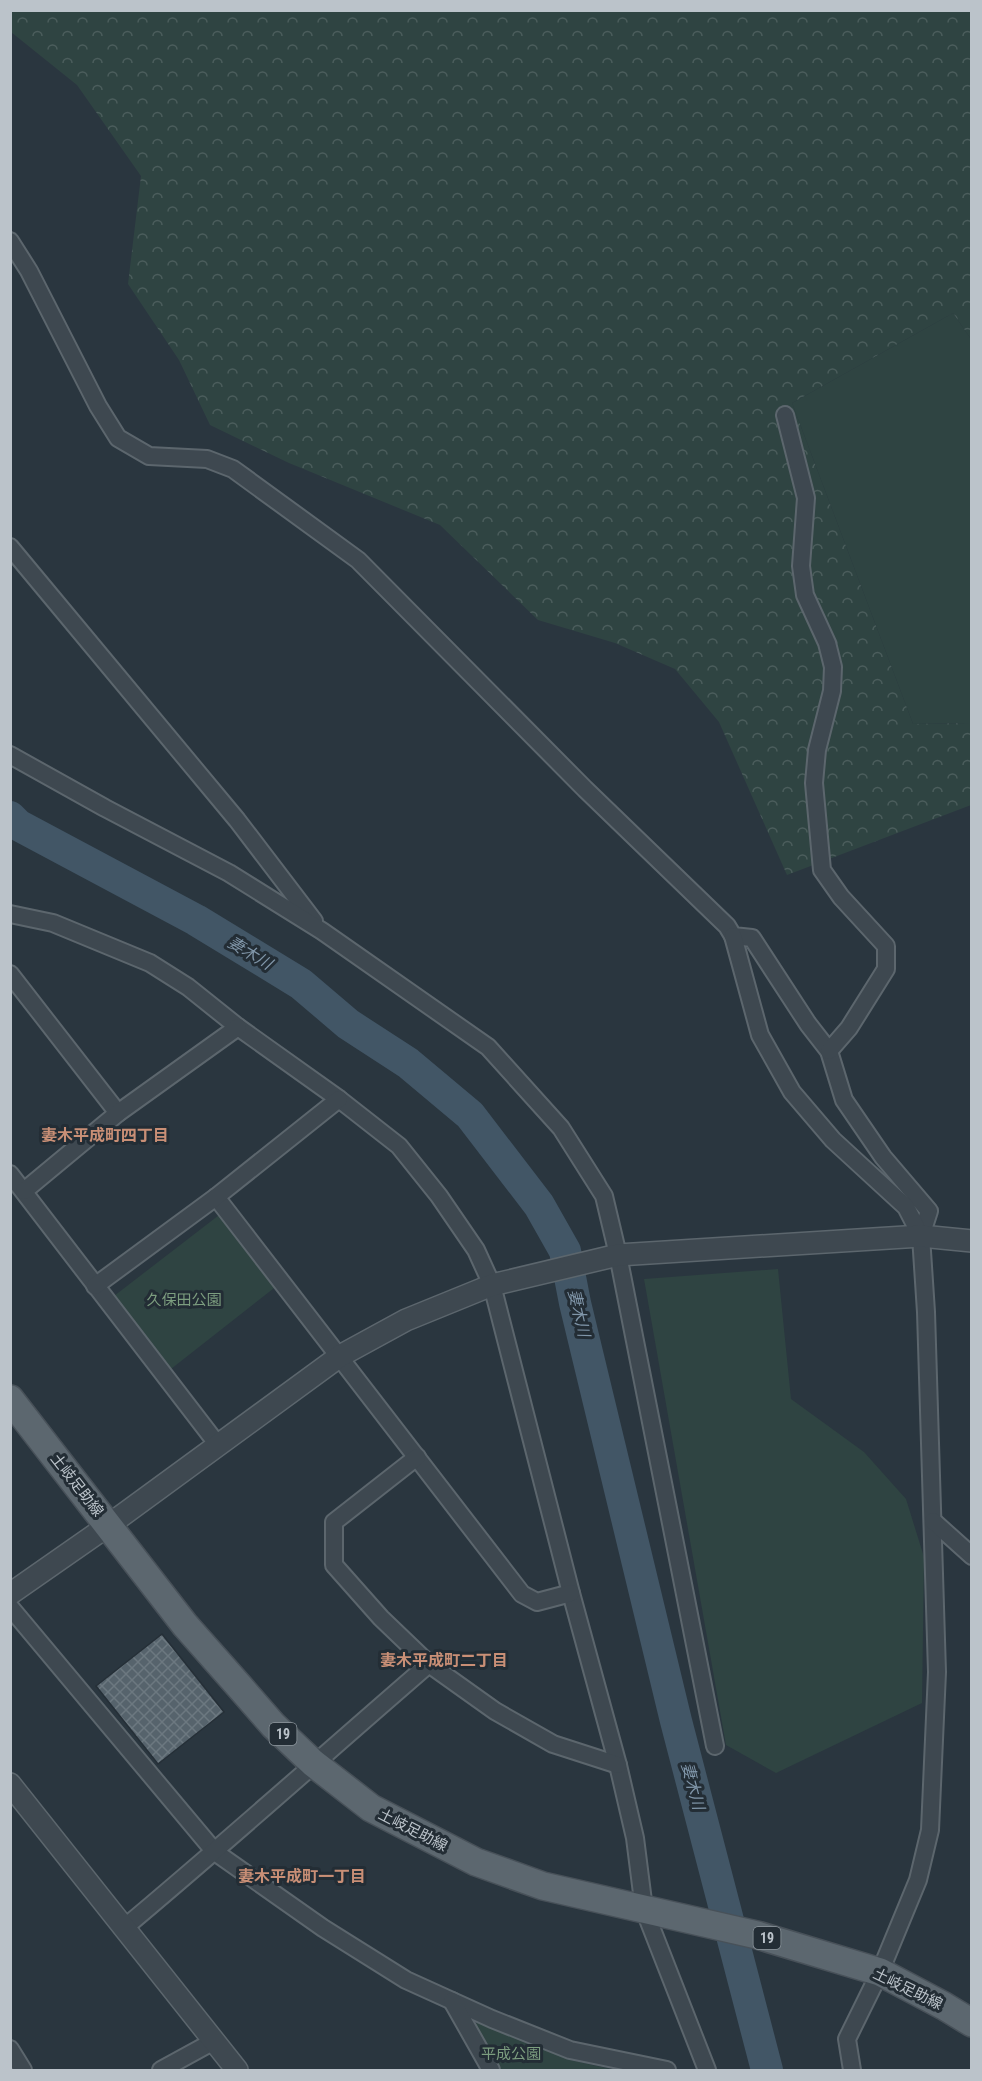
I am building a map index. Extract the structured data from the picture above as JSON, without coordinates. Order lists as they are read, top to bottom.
{
  "streets": {
    "main road": ["土岐足助線", "19"]
  },
  "districts": ["妻木平成町四丁目", "妻木平成町二丁目", "妻木平成町一丁目"],
  "water": ["妻木川"],
  "parks": ["久保田公園", "平成公園"]
}
